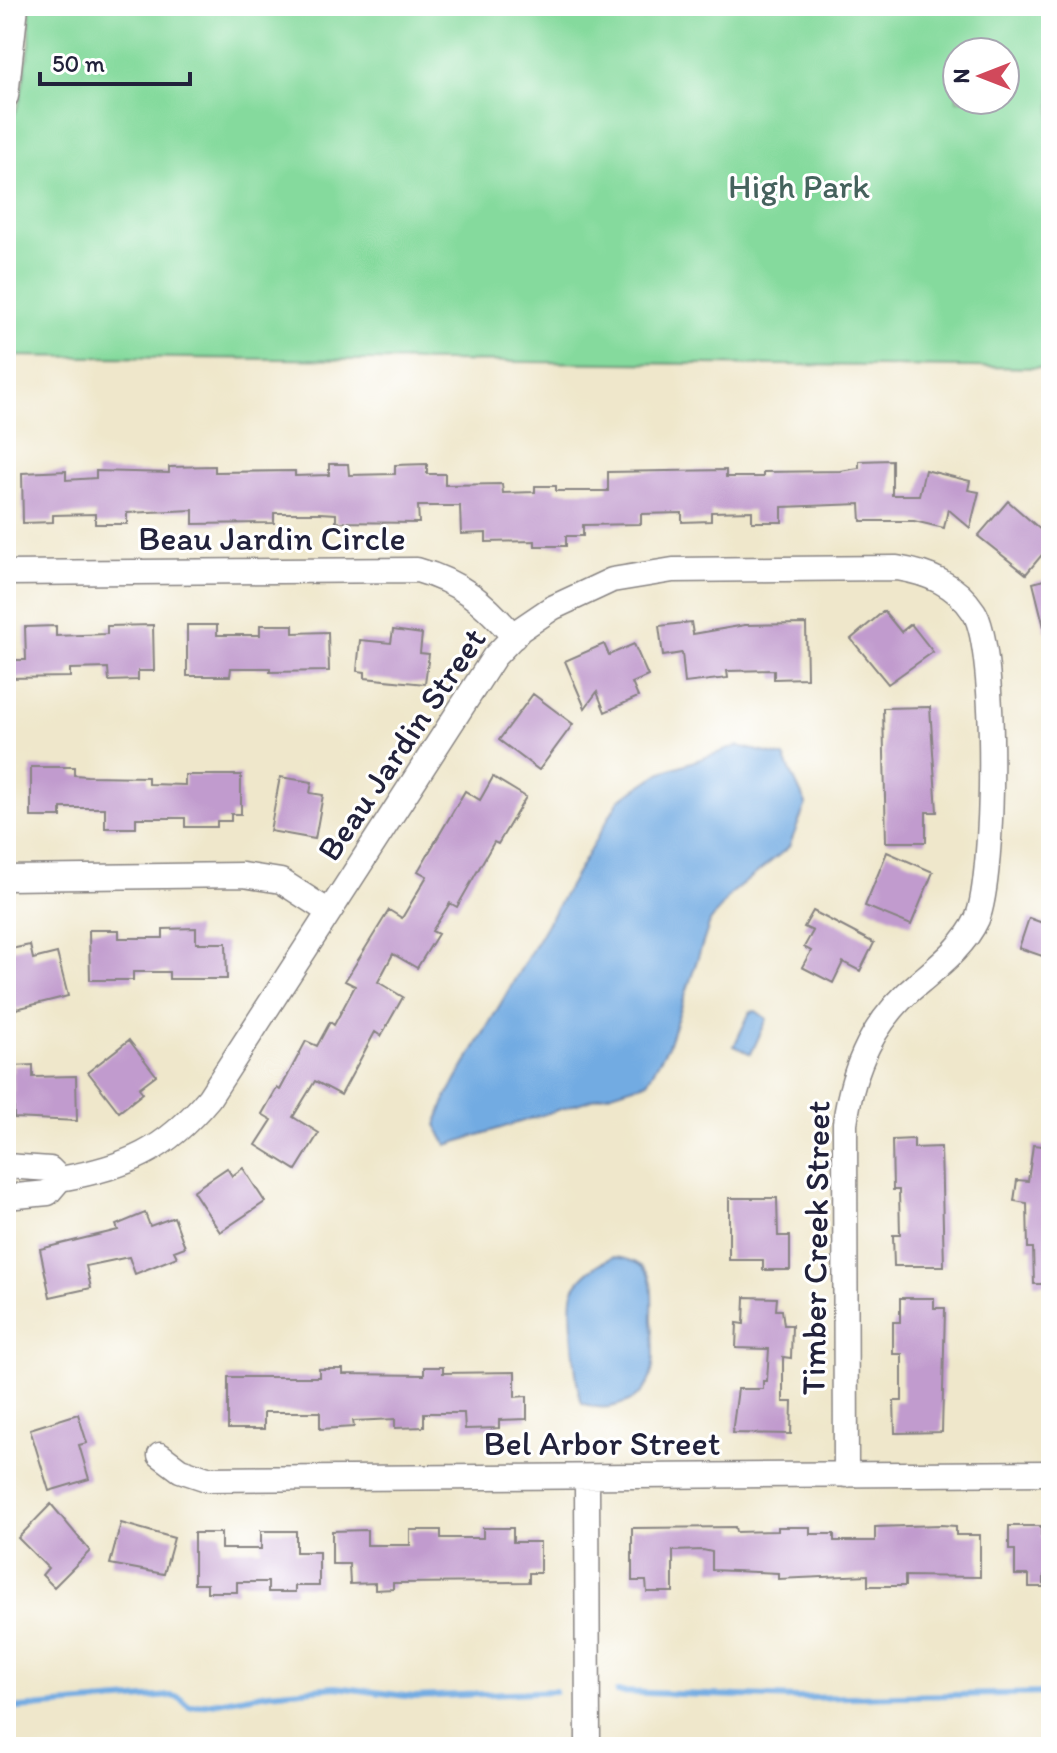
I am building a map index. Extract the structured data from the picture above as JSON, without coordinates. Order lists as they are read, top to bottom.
{
  "streets": {
    "street": [
      "Beau Jardin Circle",
      "Beau Jardin Street",
      "Timber Creek Street",
      "Bel Arbor Street"
    ]
  },
  "crossings": [
    ["Beau Jardin Circle", "Beau Jardin Street"],
    ["Beau Jardin Street", "Timber Creek Street"],
    ["Timber Creek Street", "Bel Arbor Street"]
  ],
  "parks": ["High Park"],
  "scale_bar": "50 m",
  "north": "left"
}
